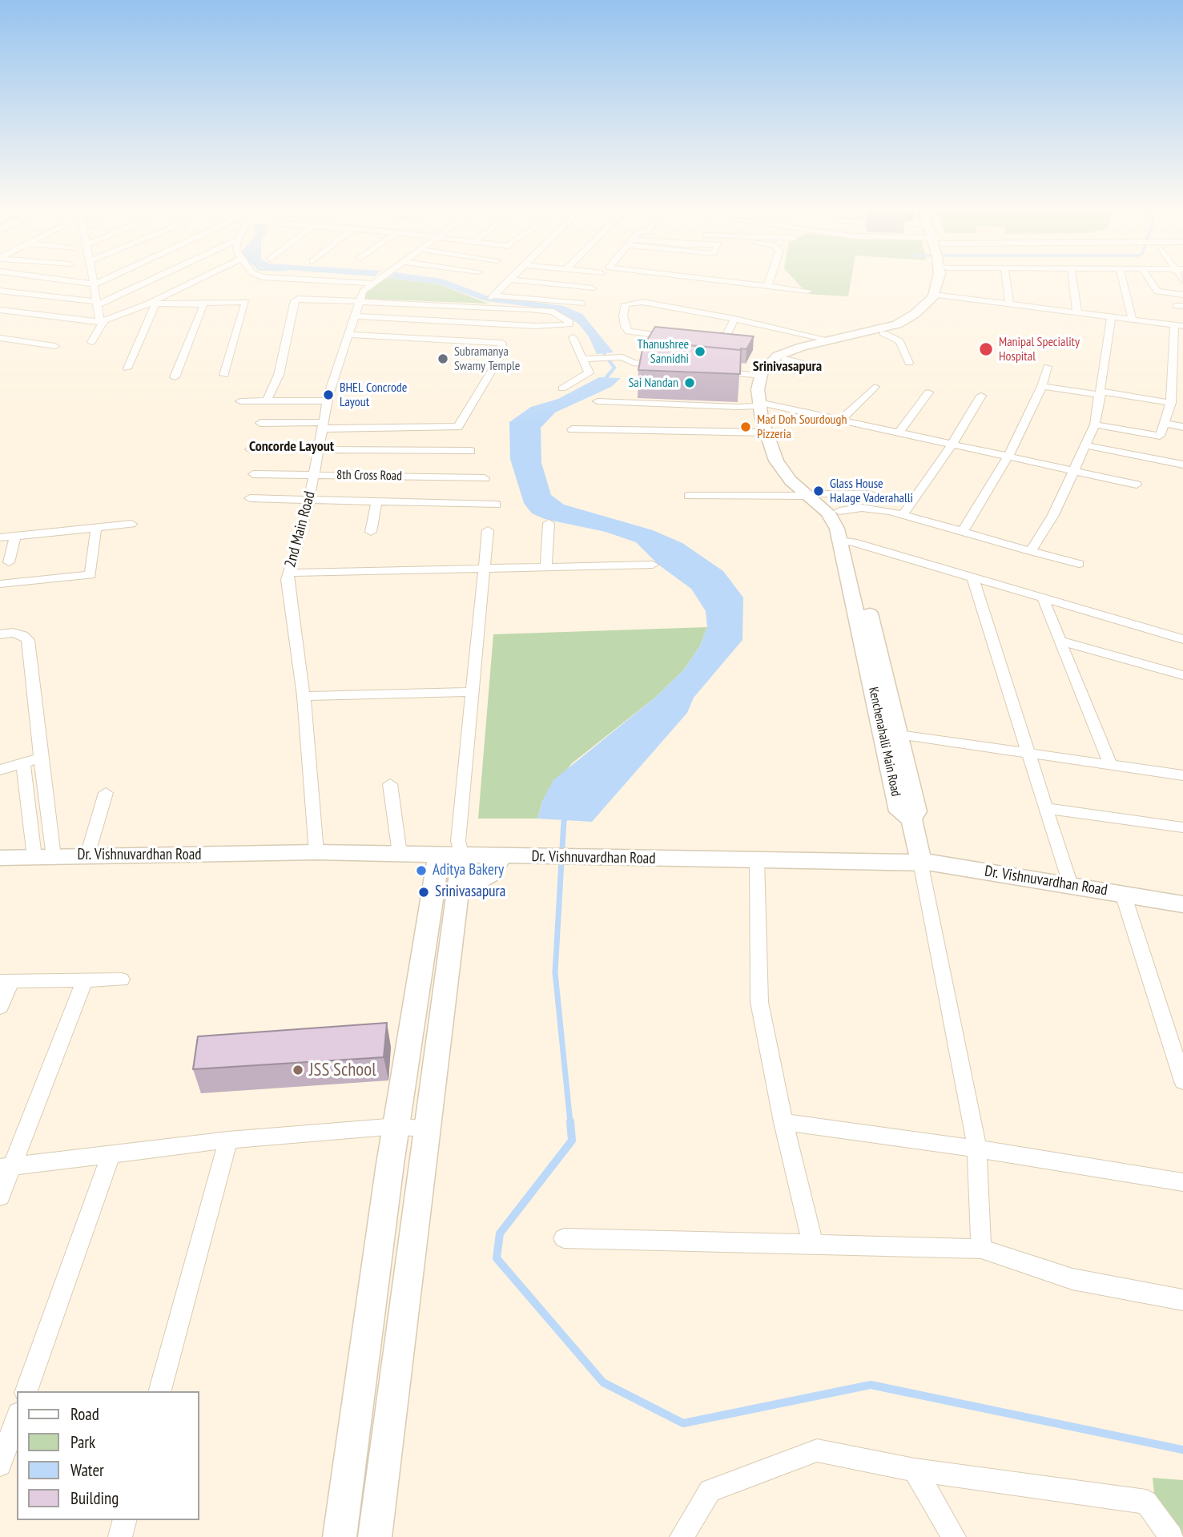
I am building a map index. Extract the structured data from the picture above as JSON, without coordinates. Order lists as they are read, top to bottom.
{
  "streets": {
    "main road": ["Kenchenahalli Main Road", "Dr. Vishnuvardhan Road"],
    "street": ["8th Cross Road", "2nd Main Road"]
  },
  "crossings": [
    ["8th Cross Road", "2nd Main Road"],
    ["2nd Main Road", "Dr. Vishnuvardhan Road"]
  ],
  "districts": ["Srinivasapura", "Concorde Layout"],
  "places": [
    "Manipal Speciality Hospital",
    "Thanushree Sannidhi",
    "Subramanya Swamy Temple",
    "Sai Nandan",
    "BHEL Concrode Layout",
    "Mad Doh Sourdough Pizzeria",
    "Glass House Halage Vaderahalli",
    "Aditya Bakery",
    "Srinivasapura",
    "JSS School"
  ],
  "legend": [
    "Road",
    "Park",
    "Water",
    "Building"
  ]
}
